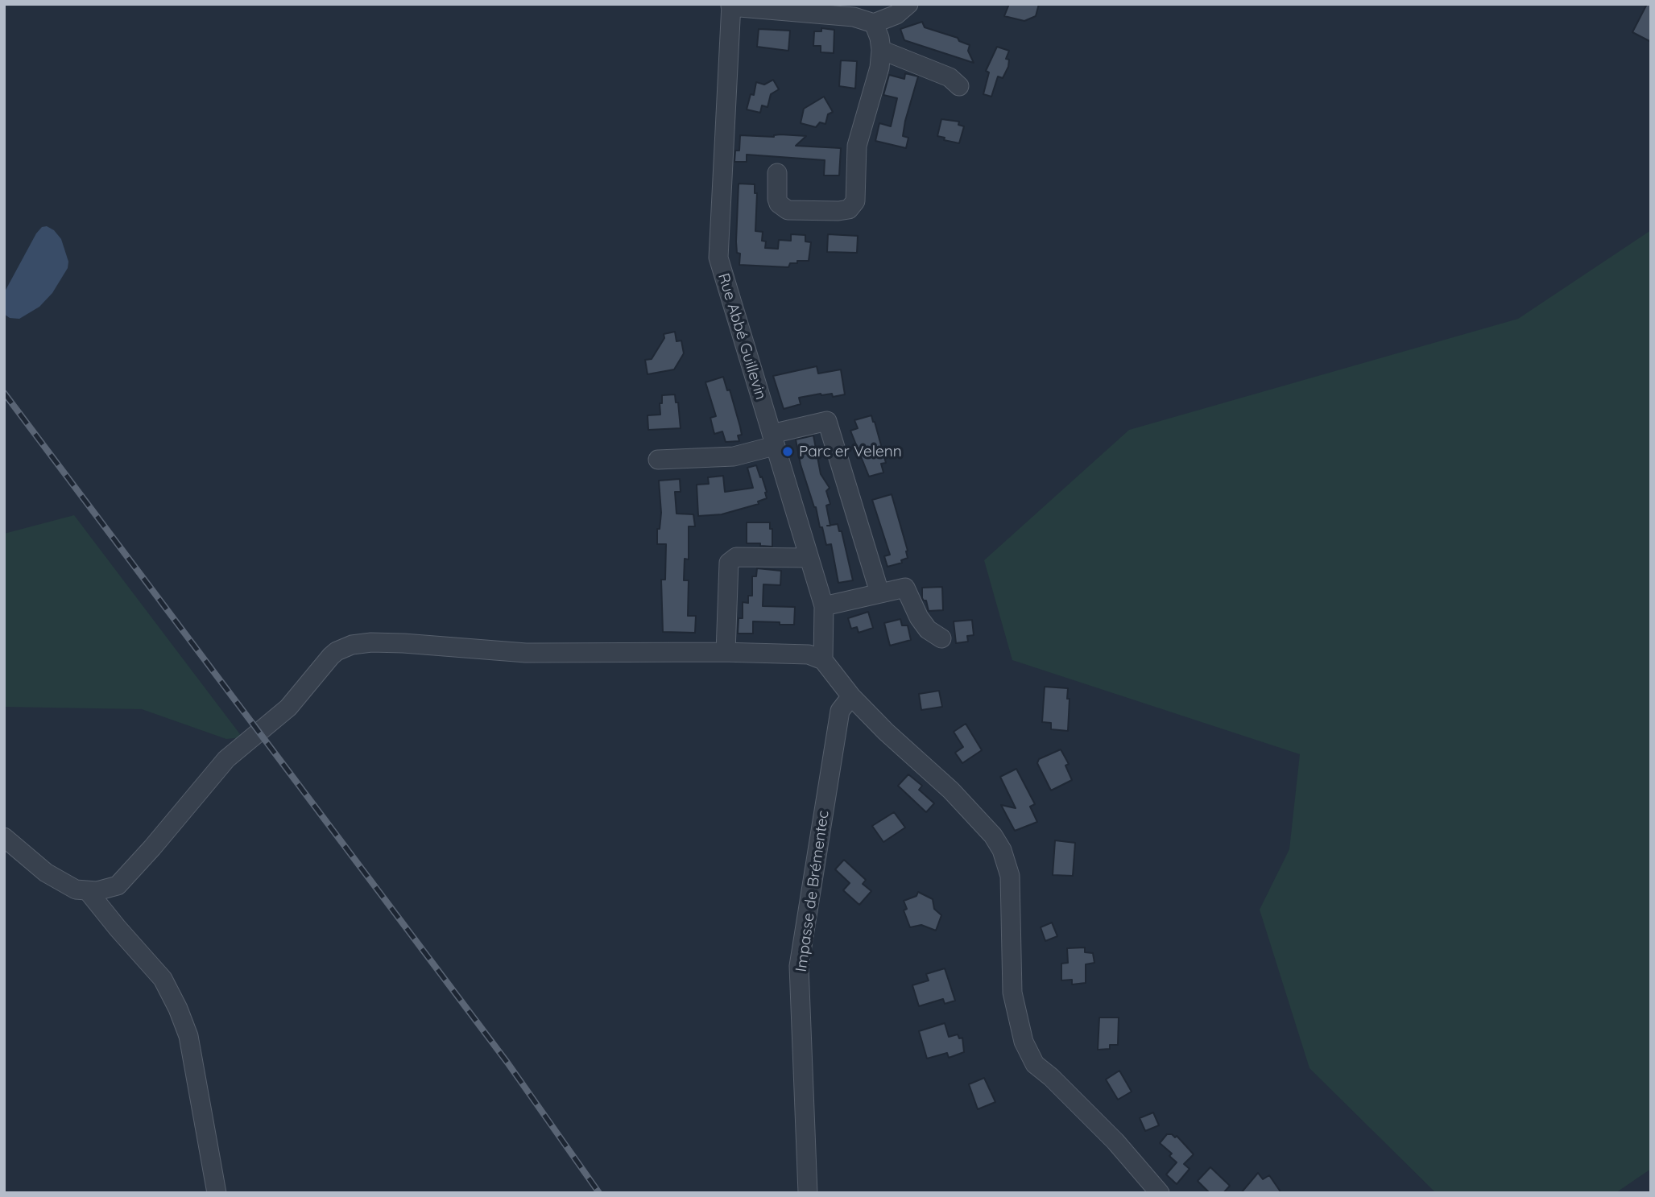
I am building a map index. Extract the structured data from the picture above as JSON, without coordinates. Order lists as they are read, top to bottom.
{
  "streets": {
    "street": ["Rue Abbé Guillevin", "Impasse de Brémentec"]
  },
  "places": ["Parc er Velenn"]
}
